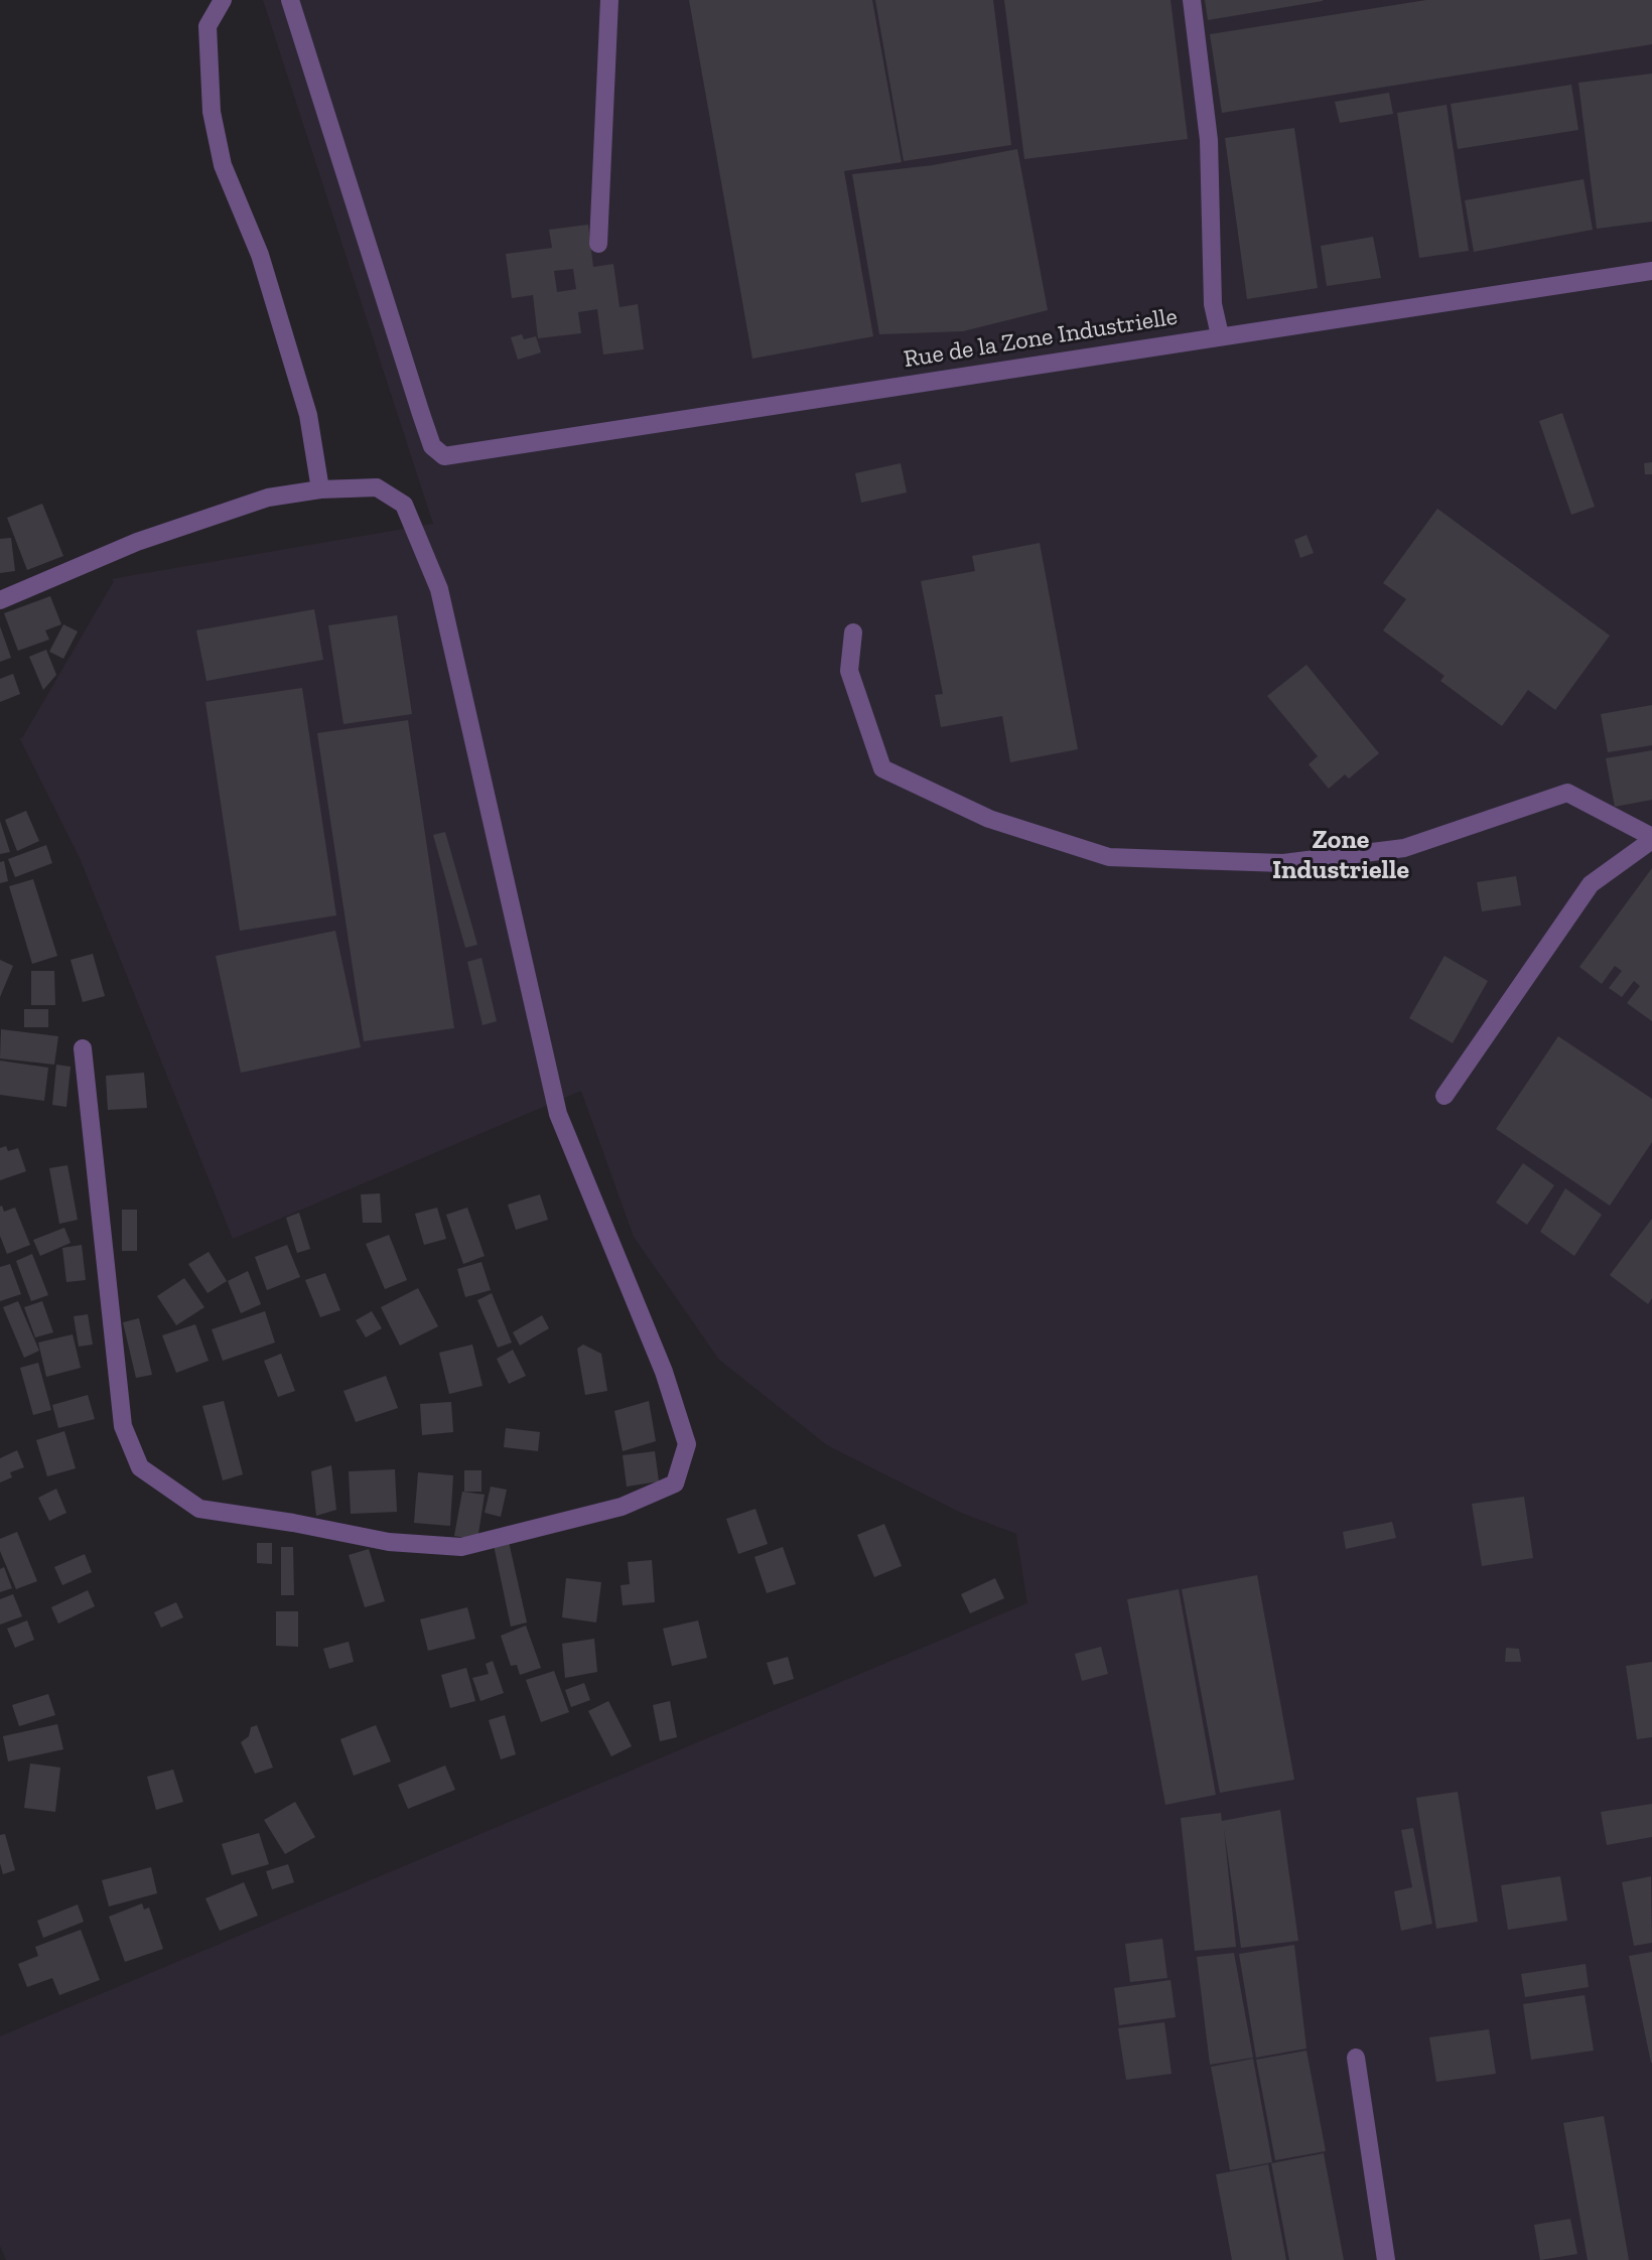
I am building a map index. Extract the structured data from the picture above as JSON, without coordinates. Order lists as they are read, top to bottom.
{
  "streets": {
    "street": ["Rue de la Zone Industrielle"]
  },
  "districts": ["Zone Industrielle"]
}
